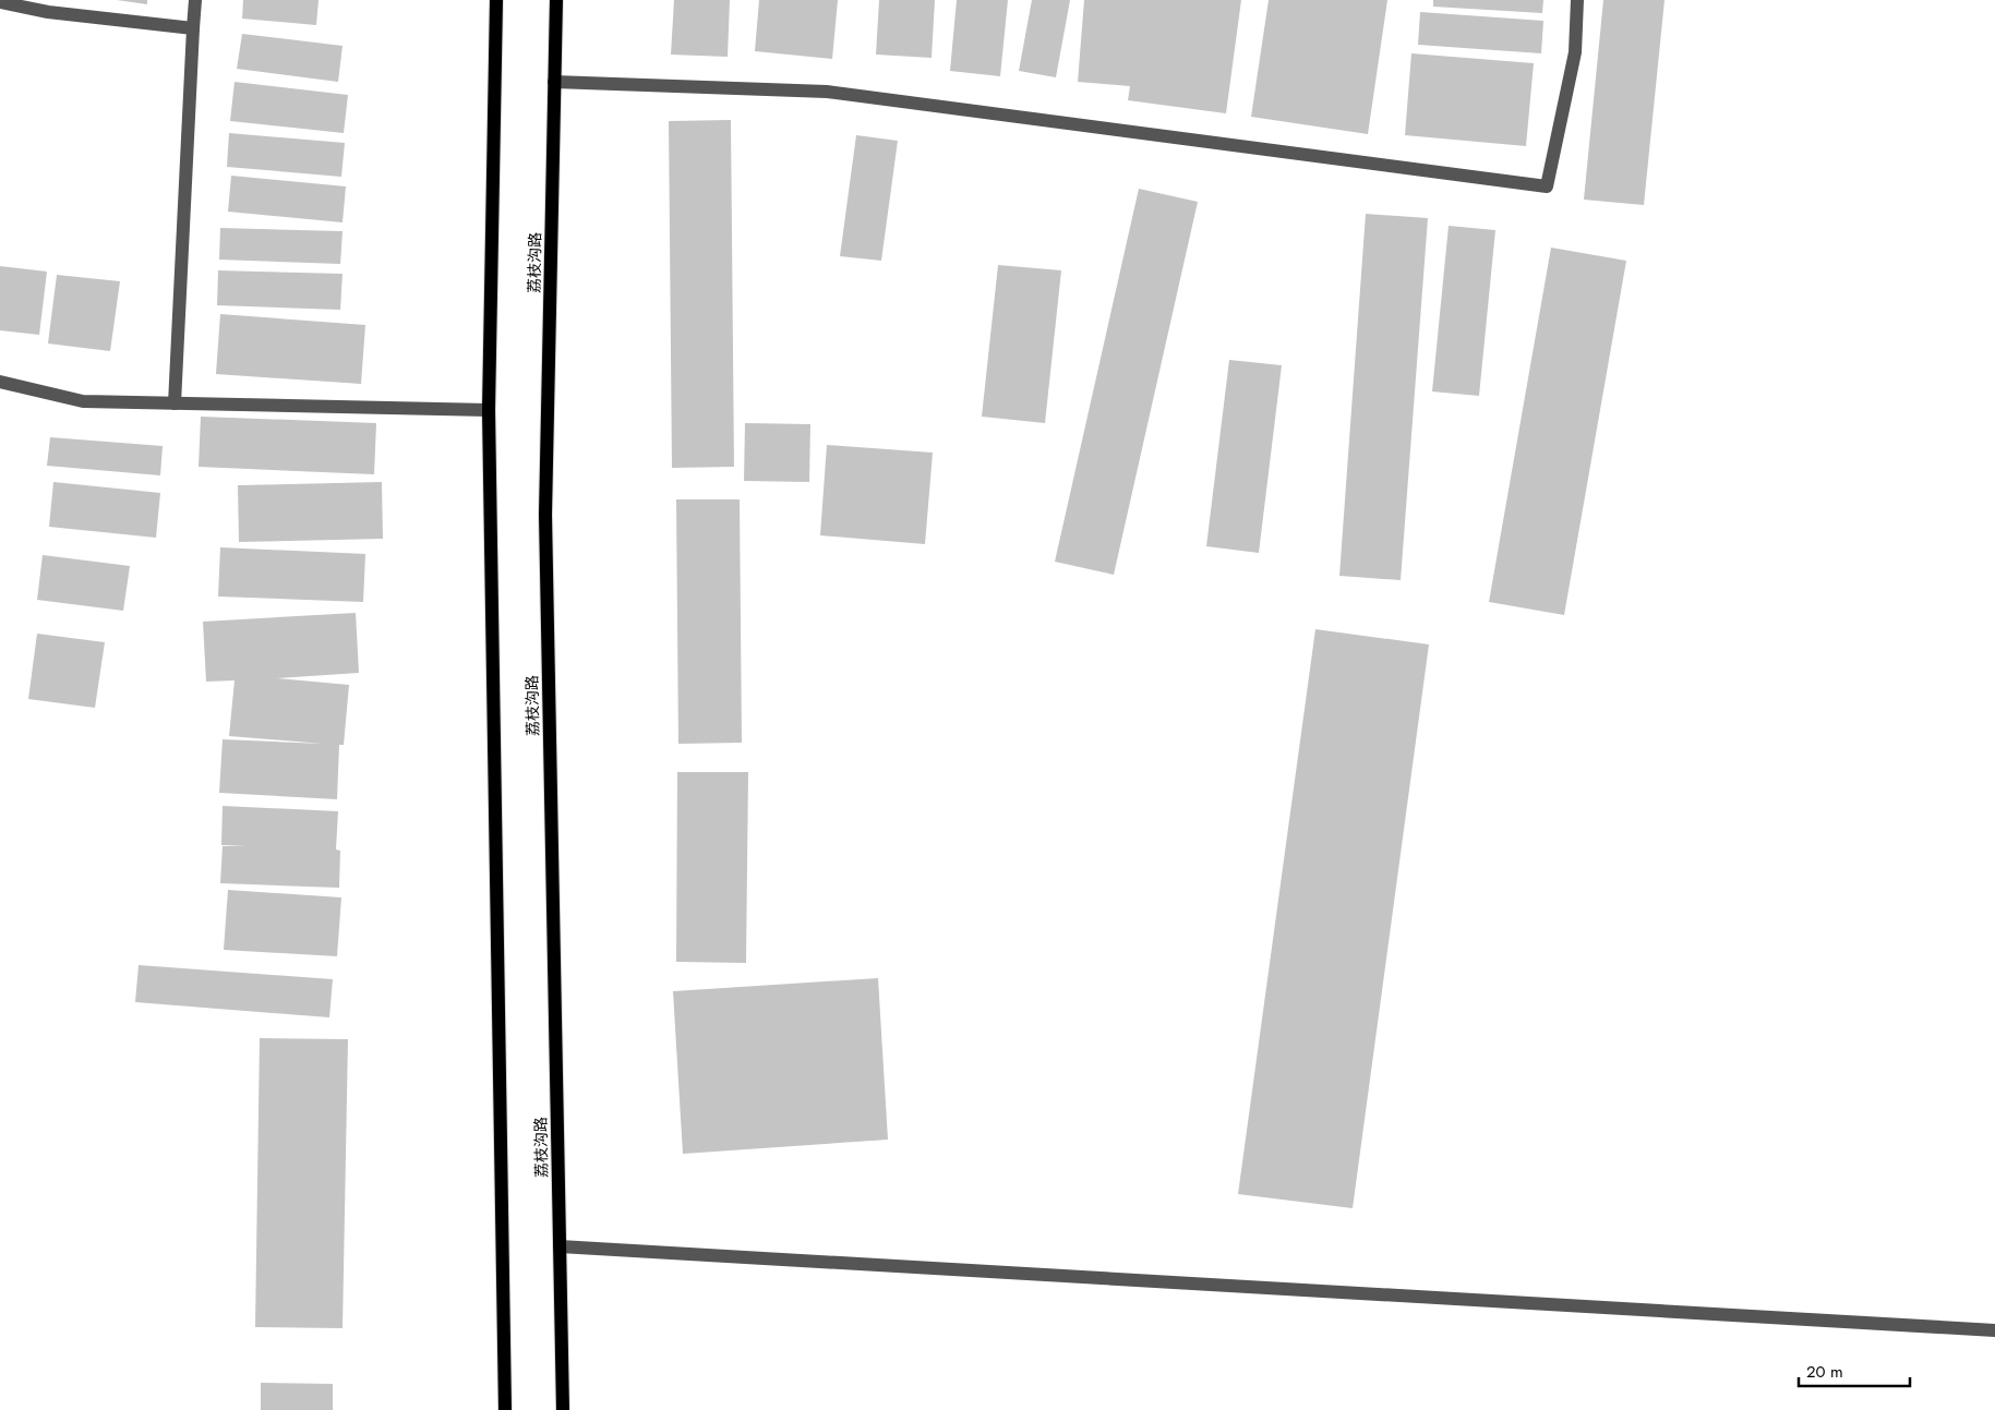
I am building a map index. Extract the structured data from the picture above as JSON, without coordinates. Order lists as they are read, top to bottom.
{
  "streets": {
    "main road": ["荔枝沟路"]
  },
  "scale_bar": "20 m"
}
